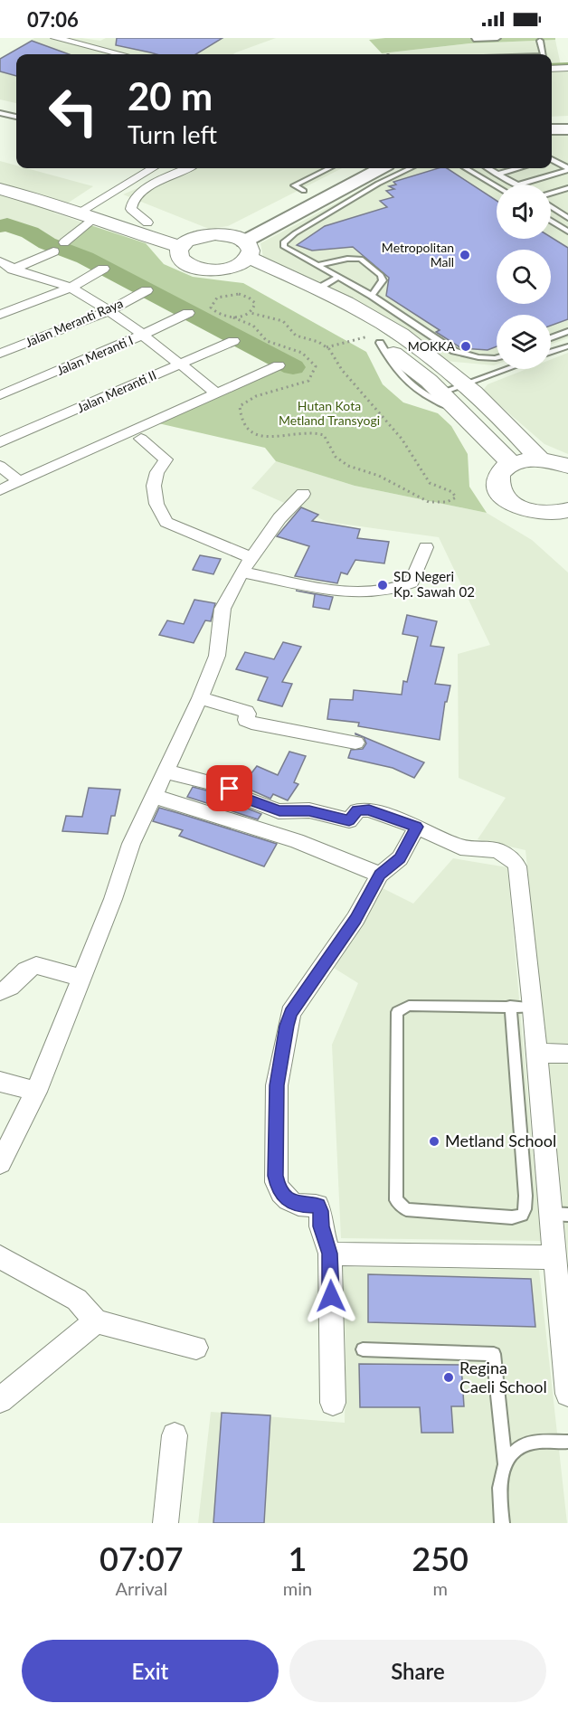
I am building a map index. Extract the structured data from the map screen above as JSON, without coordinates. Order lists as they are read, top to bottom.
{
  "streets": {
    "street": ["Jalan Meranti Raya", "Jalan Meranti I", "Jalan Meranti II"]
  },
  "parks": ["Hutan Kota Metland Transyogi"],
  "places": [
    "Metropolitan Mall",
    "MOKKA",
    "SD Negeri Kp. Sawah 02",
    "Metland School",
    "Regina Caeli School"
  ],
  "page": {
    "status": "07:06",
    "turn": ["20 m", "Turn left"],
    "eta": [
      "07:07",
      "Arrival",
      "1",
      "min",
      "250",
      "m"
    ],
    "buttons": ["Exit", "Share"]
  }
}
